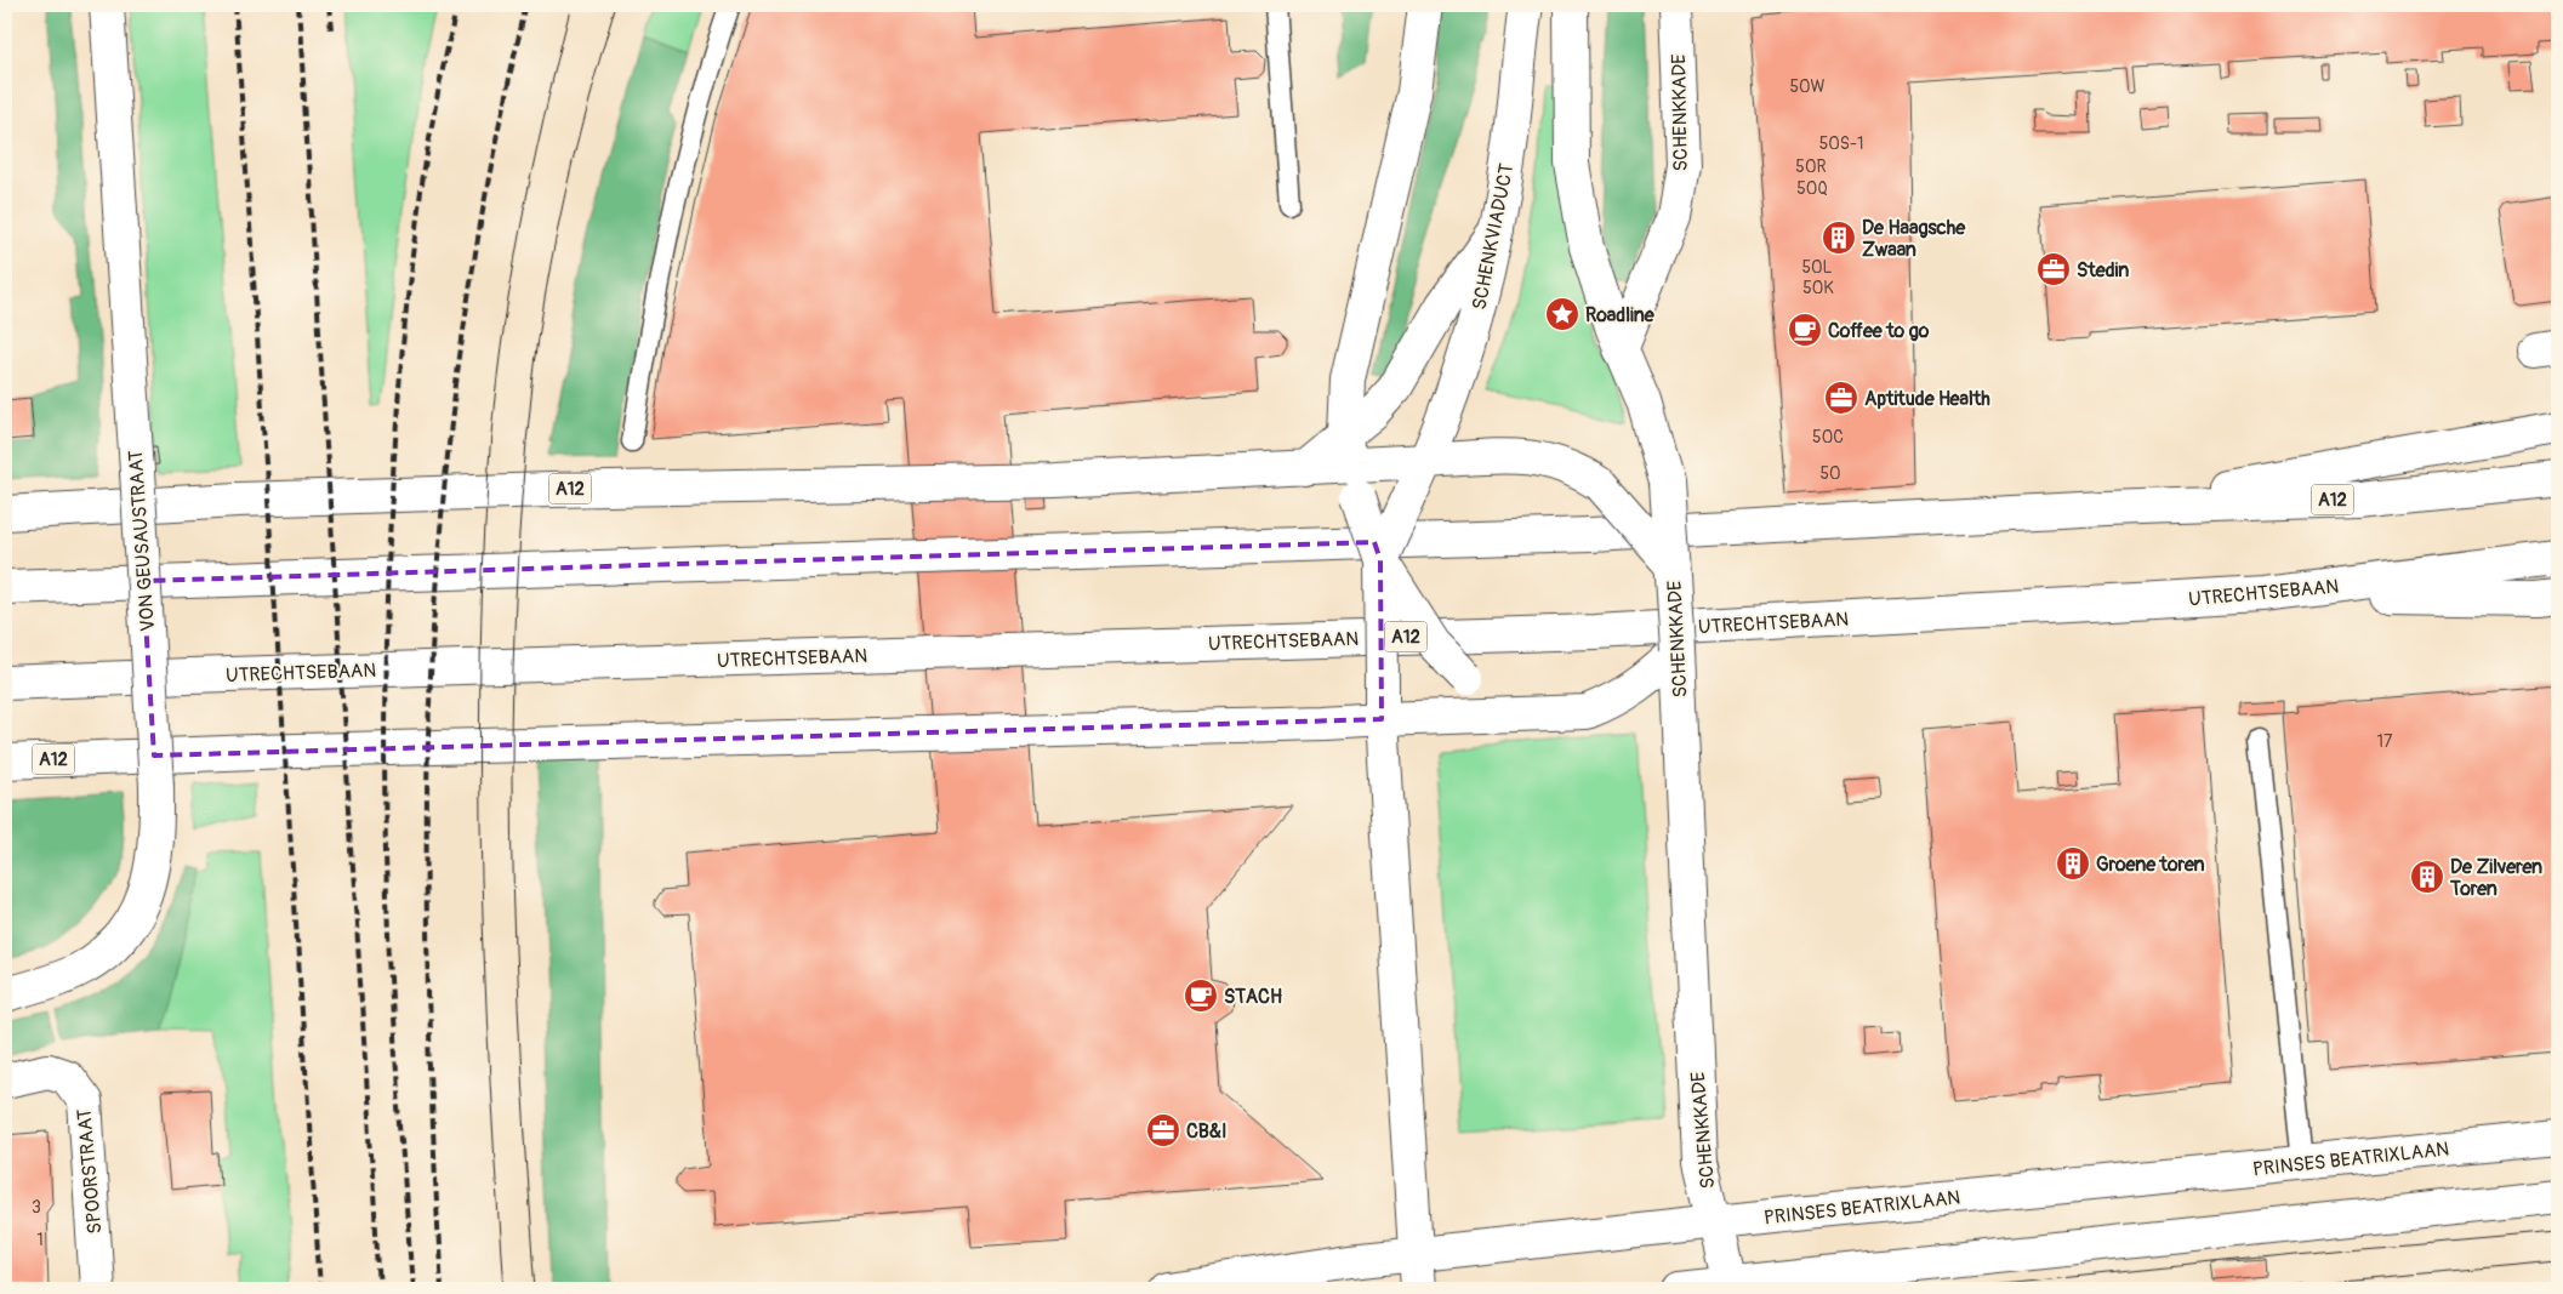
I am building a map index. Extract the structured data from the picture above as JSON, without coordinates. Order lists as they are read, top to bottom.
{
  "streets": {
    "main road": [
      "SCHENKKADE",
      "SCHENKVIADUCT",
      "A12",
      "VON GEUSAUSTRAAT",
      "UTRECHTSEBAAN",
      "PRINSES BEATRIXLAAN",
      "SPOORSTRAAT"
    ]
  },
  "crossings": [
    ["SCHENKKADE", "PRINSES BEATRIXLAAN"],
    ["SCHENKVIADUCT", "A12"]
  ],
  "places": {
    "building": ["De Haagsche Zwaan", "Groene toren", "De Zilveren Toren"],
    "office": ["Stedin", "Aptitude Health", "CB&I"],
    "place": ["Roadline"],
    "cafe": ["Coffee to go", "STACH"]
  },
  "house_numbers": [
    "50W",
    "50S-1",
    "50R",
    "50Q",
    "50L",
    "50K",
    "50C",
    "50",
    "17",
    "3",
    "1"
  ]
}
